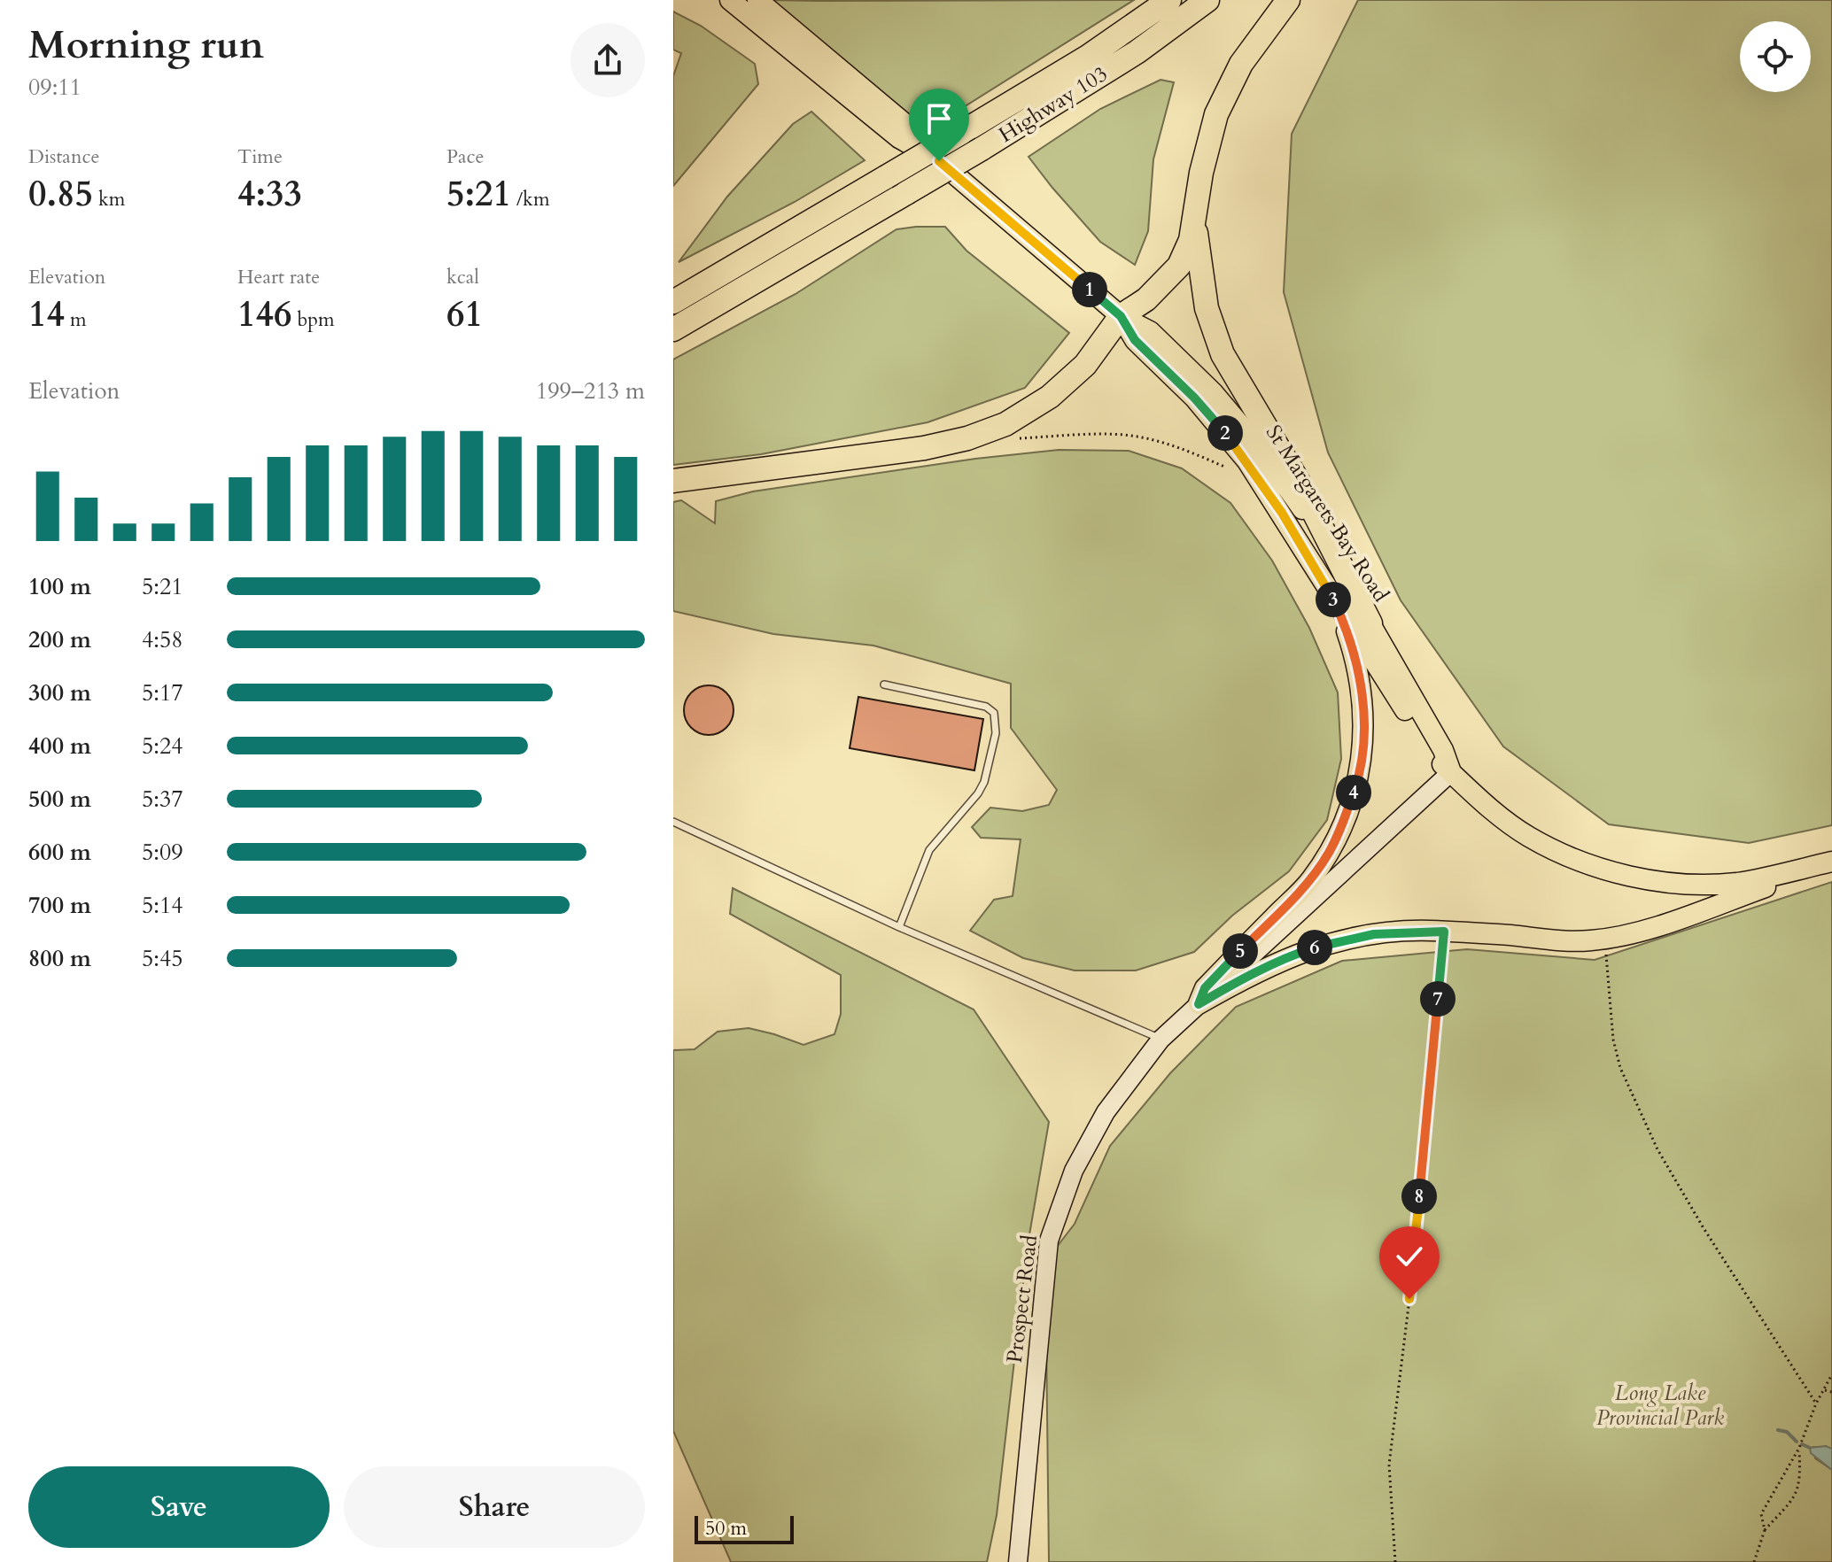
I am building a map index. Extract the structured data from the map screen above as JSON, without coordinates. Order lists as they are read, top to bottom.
{
  "streets": {
    "highway": ["Highway 103"],
    "main road": ["St Margarets Bay Road", "Prospect Road"]
  },
  "crossings": [
    ["St Margarets Bay Road", "Prospect Road"]
  ],
  "parks": ["Long Lake Provincial Park"],
  "scale_bar": "50 m",
  "page": {
    "heading": ["Morning run", "09:11"],
    "stats": [
      ["Distance", "0.85 km"],
      ["Time", "4:33"],
      ["Pace", "5:21 /km"],
      ["Elevation", "14 m"],
      ["Heart rate", "146 bpm"],
      ["kcal", "61"]
    ],
    "pins": [
      "1",
      "2",
      "3",
      "4",
      "6",
      "5",
      "7",
      "8"
    ],
    "chart": ["Elevation", "199–213 m"],
    "list": [
      {
        "name": "100 m",
        "note": "5:21"
      },
      {
        "name": "200 m",
        "note": "4:58"
      },
      {
        "name": "300 m",
        "note": "5:17"
      },
      {
        "name": "400 m",
        "note": "5:24"
      },
      {
        "name": "500 m",
        "note": "5:37"
      },
      {
        "name": "600 m",
        "note": "5:09"
      },
      {
        "name": "700 m",
        "note": "5:14"
      },
      {
        "name": "800 m",
        "note": "5:45"
      }
    ],
    "buttons": ["Save", "Share"],
    "scale": "50 m"
  }
}
